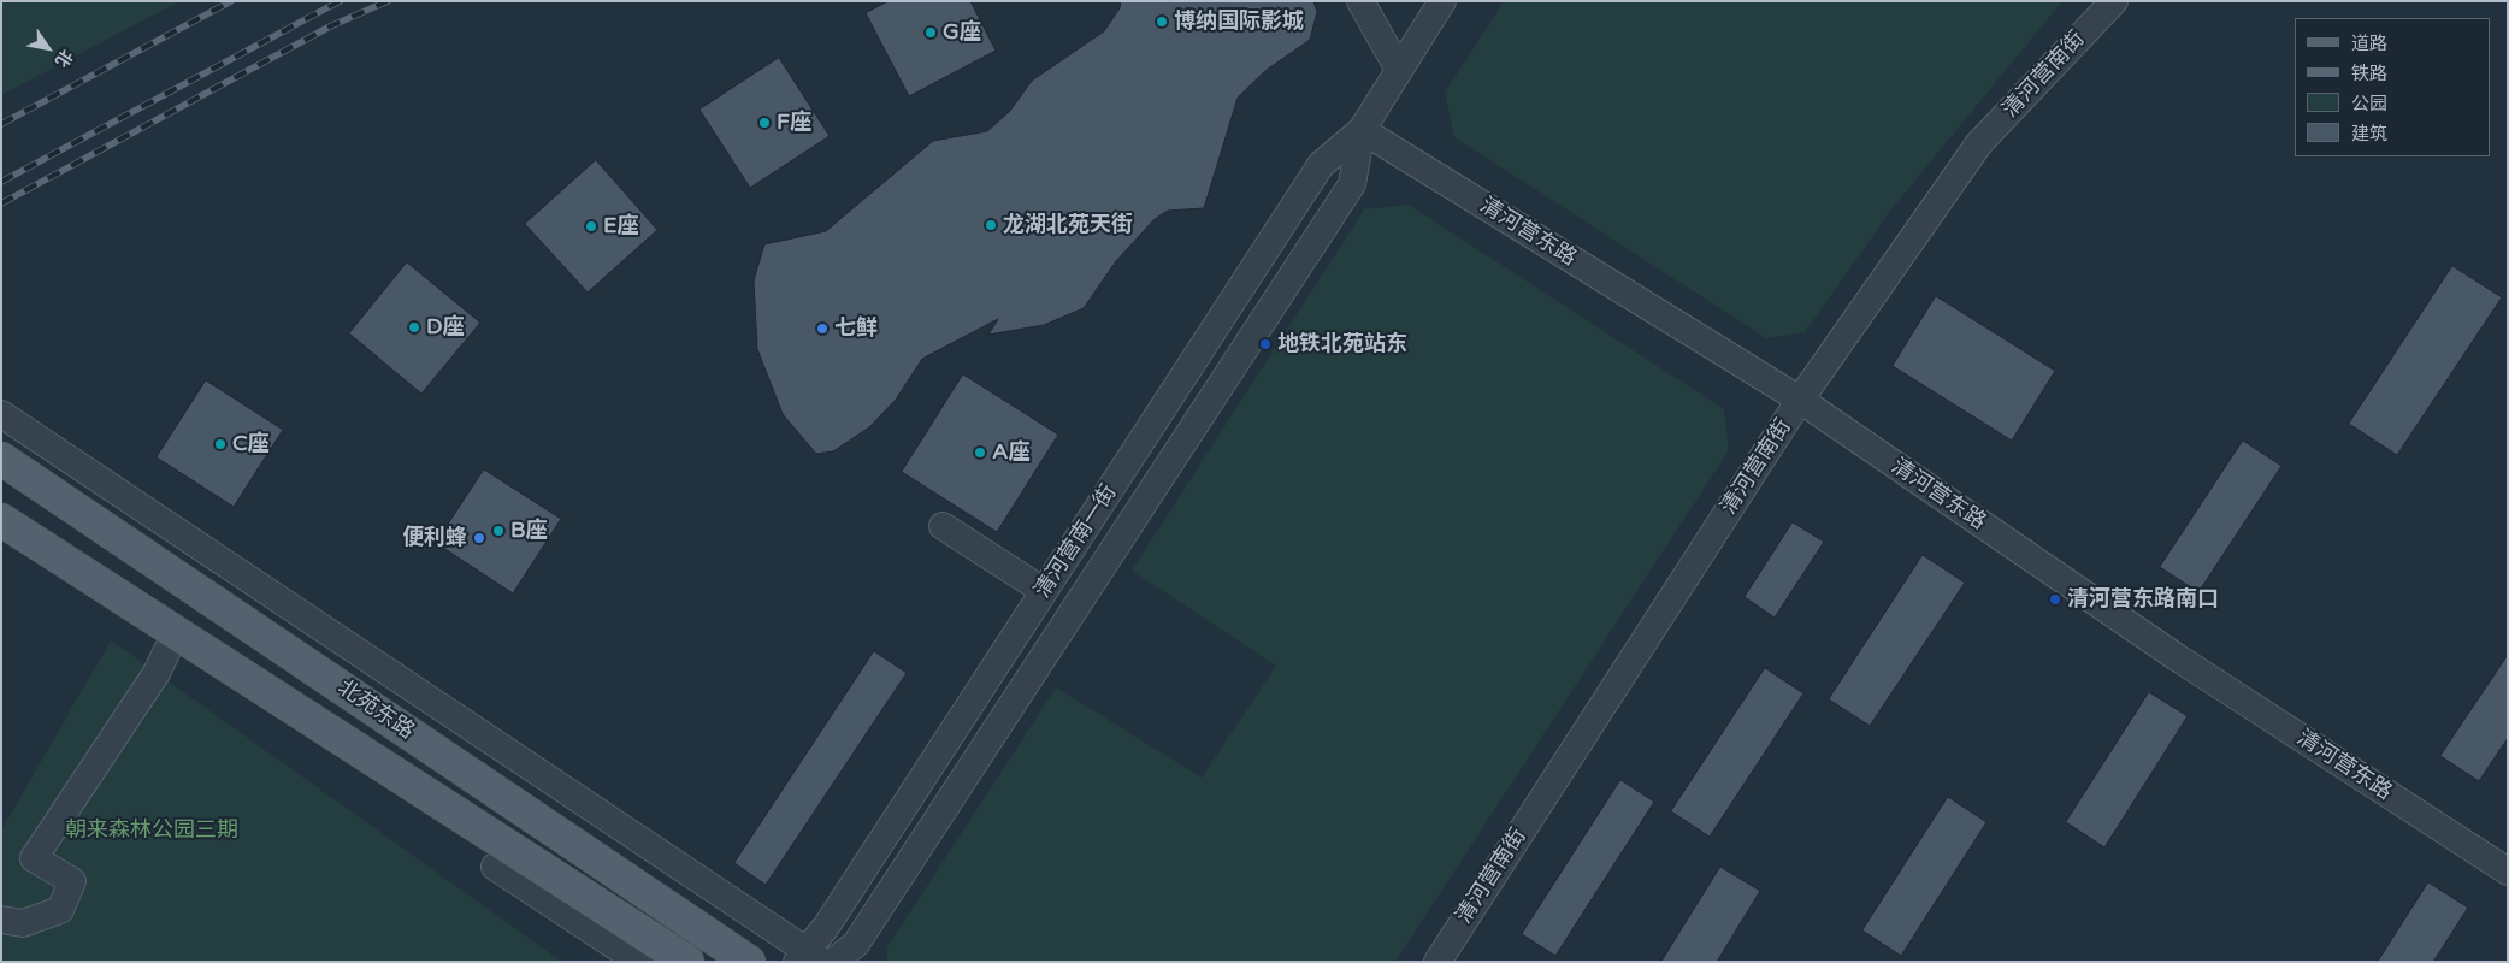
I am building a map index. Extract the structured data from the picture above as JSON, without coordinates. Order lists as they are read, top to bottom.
{
  "streets": {
    "main road": ["北苑东路"],
    "street": ["清河营南街", "清河营东路", "清河营南一街"]
  },
  "crossings": [
    ["清河营南街", "清河营东路"],
    ["清河营东路", "清河营南一街"]
  ],
  "parks": ["朝来森林公园三期"],
  "places": [
    "博纳国际影城",
    "G座",
    "F座",
    "龙湖北苑天街",
    "E座",
    "D座",
    "七鲜",
    "地铁北苑站东",
    "C座",
    "A座",
    "B座",
    "便利蜂",
    "清河营东路南口"
  ],
  "legend": [
    "道路",
    "铁路",
    "公园",
    "建筑"
  ],
  "north": "bottom right"
}
